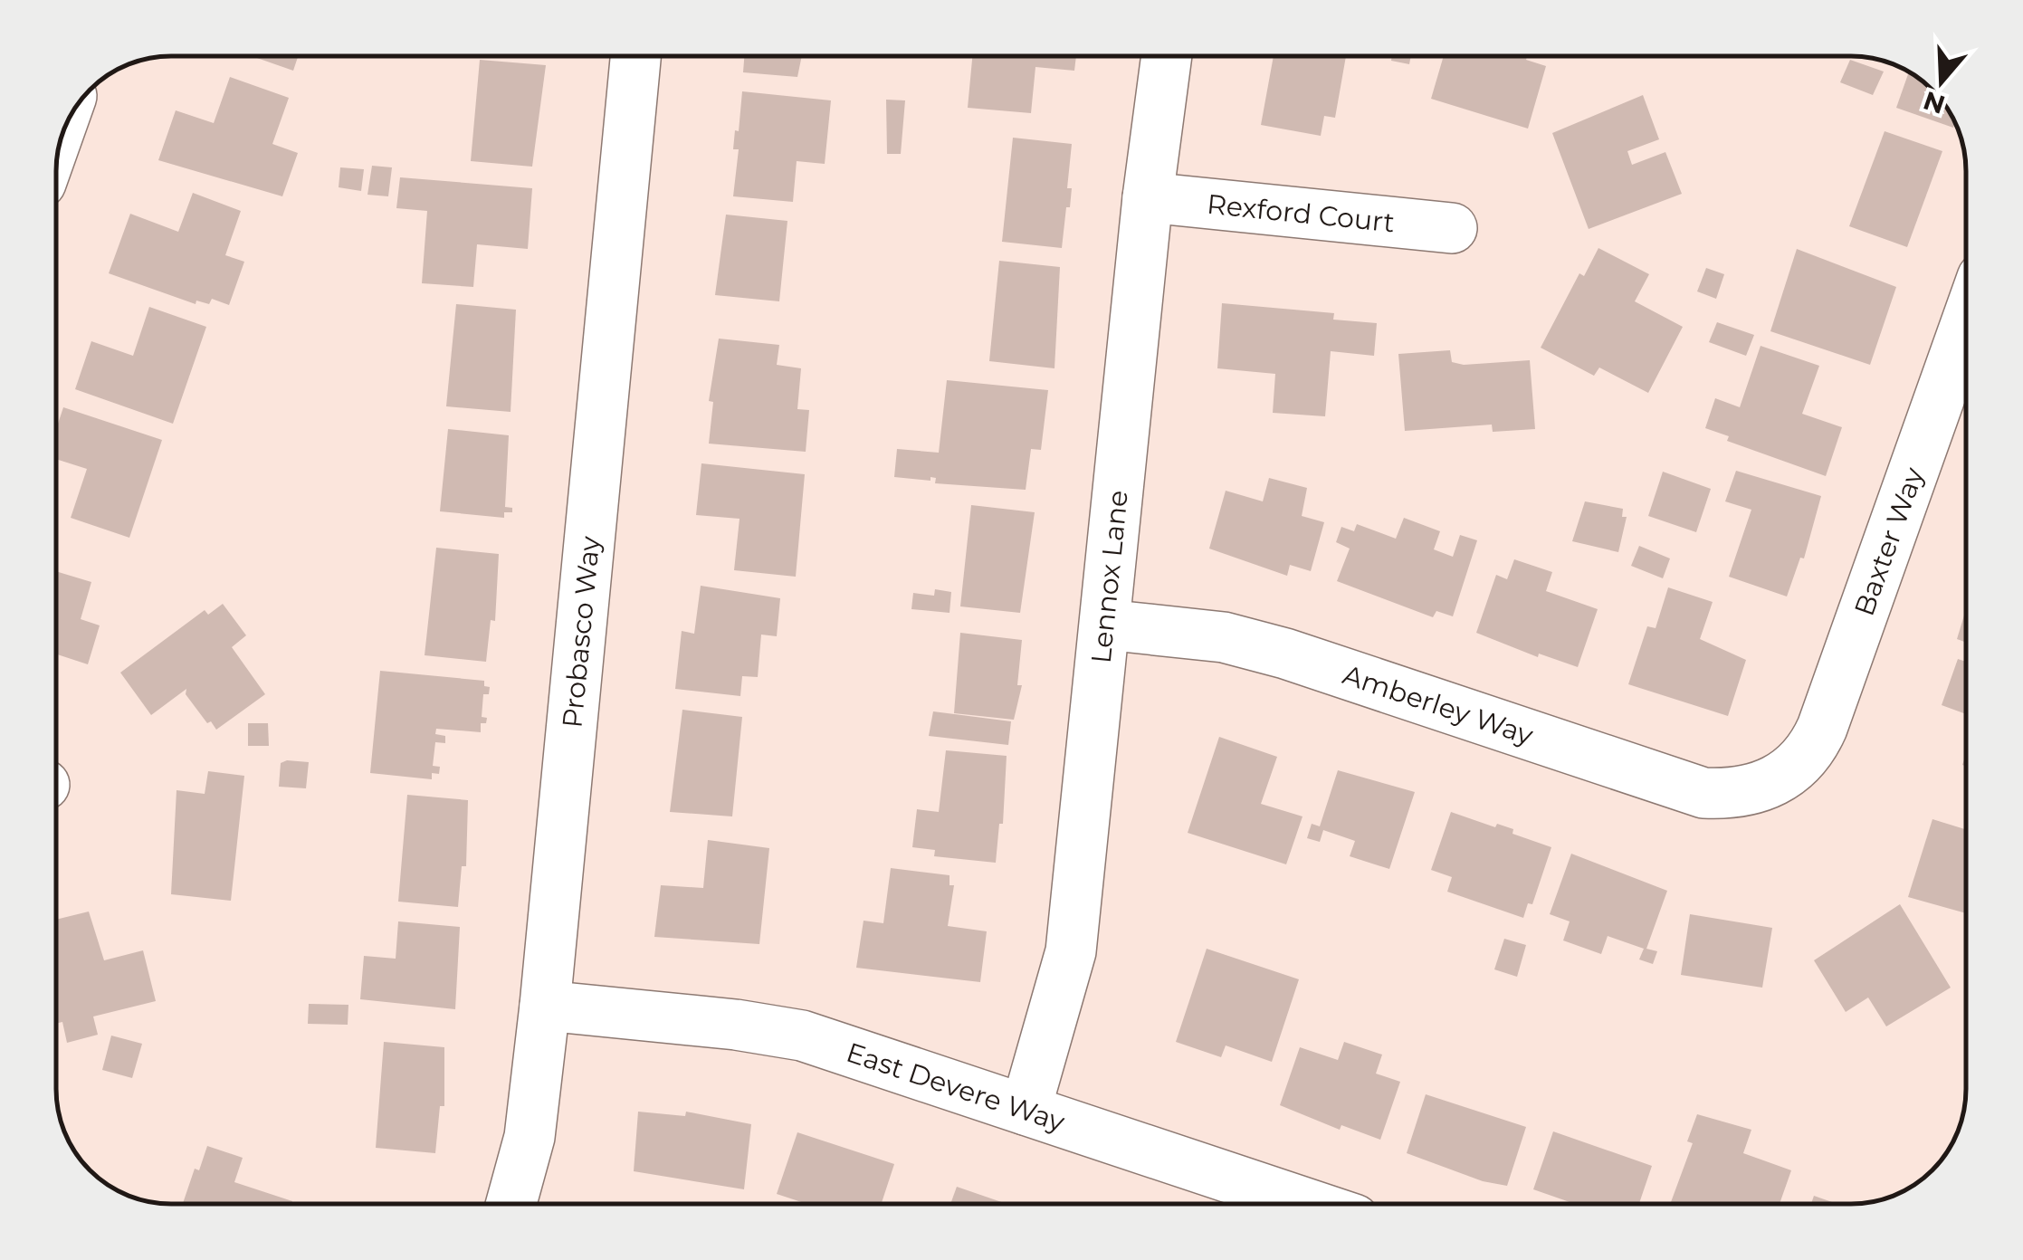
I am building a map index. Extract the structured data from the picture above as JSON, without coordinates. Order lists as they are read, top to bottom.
{
  "streets": {
    "street": [
      "Rexford Court",
      "Baxter Way",
      "Lennox Lane",
      "Probasco Way",
      "Amberley Way",
      "East Devere Way"
    ]
  },
  "crossings": [
    ["Rexford Court", "Lennox Lane"],
    ["Baxter Way", "Amberley Way"],
    ["Lennox Lane", "Amberley Way"],
    ["Lennox Lane", "East Devere Way"],
    ["Probasco Way", "East Devere Way"]
  ],
  "north": "bottom"
}
